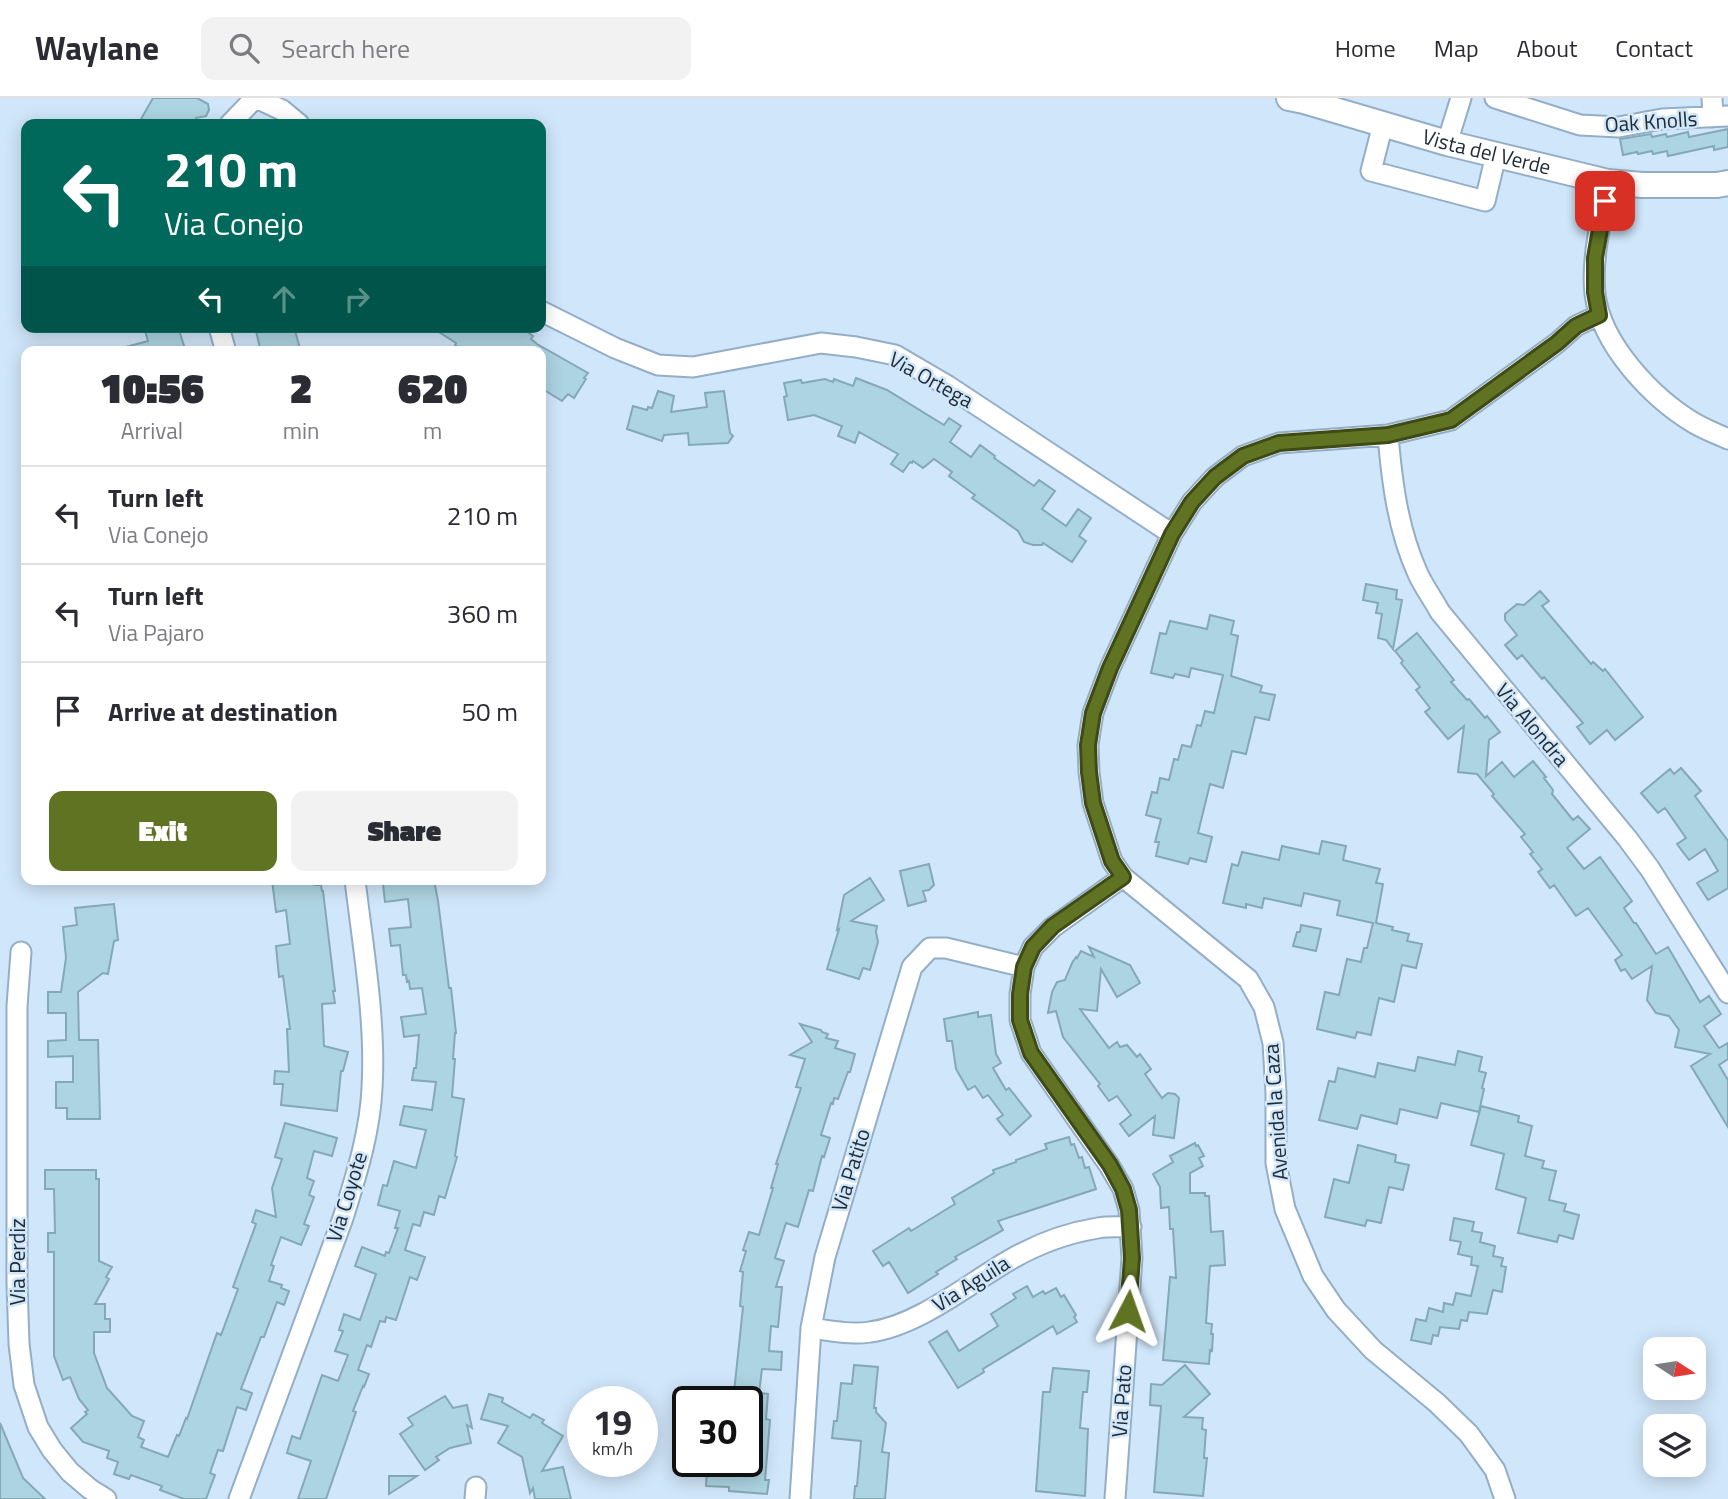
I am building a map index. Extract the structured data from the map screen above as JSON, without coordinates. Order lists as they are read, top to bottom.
{
  "streets": {
    "street": [
      "Oak Knolls",
      "Vista del Verde",
      "Via Ortega",
      "Via Alondra",
      "Avenida la Caza",
      "Via Patito",
      "Via Coyote",
      "Via Perdiz",
      "Via Aguila",
      "Via Pato"
    ]
  },
  "crossings": [
    ["Avenida la Caza", "Via Pato"],
    ["Via Patito", "Via Aguila"],
    ["Via Patito", "Via Pato"],
    ["Via Aguila", "Via Pato"]
  ],
  "north": "right",
  "page": {
    "header": "Waylane",
    "search": "Search here",
    "nav": [
      "Home",
      "Map",
      "About",
      "Contact"
    ],
    "turn": ["210 m", "Via Conejo"],
    "eta": [
      "10:56",
      "Arrival",
      "2",
      "min",
      "620",
      "m"
    ],
    "list": [
      {
        "name": "Turn left",
        "note": "Via Conejo",
        "value": "210 m"
      },
      {
        "name": "Turn left",
        "note": "Via Pajaro",
        "value": "360 m"
      },
      {
        "name": "Arrive at destination",
        "value": "50 m"
      }
    ],
    "buttons": ["Exit", "Share"],
    "speed": "19 km/h",
    "limit": "30"
  }
}
